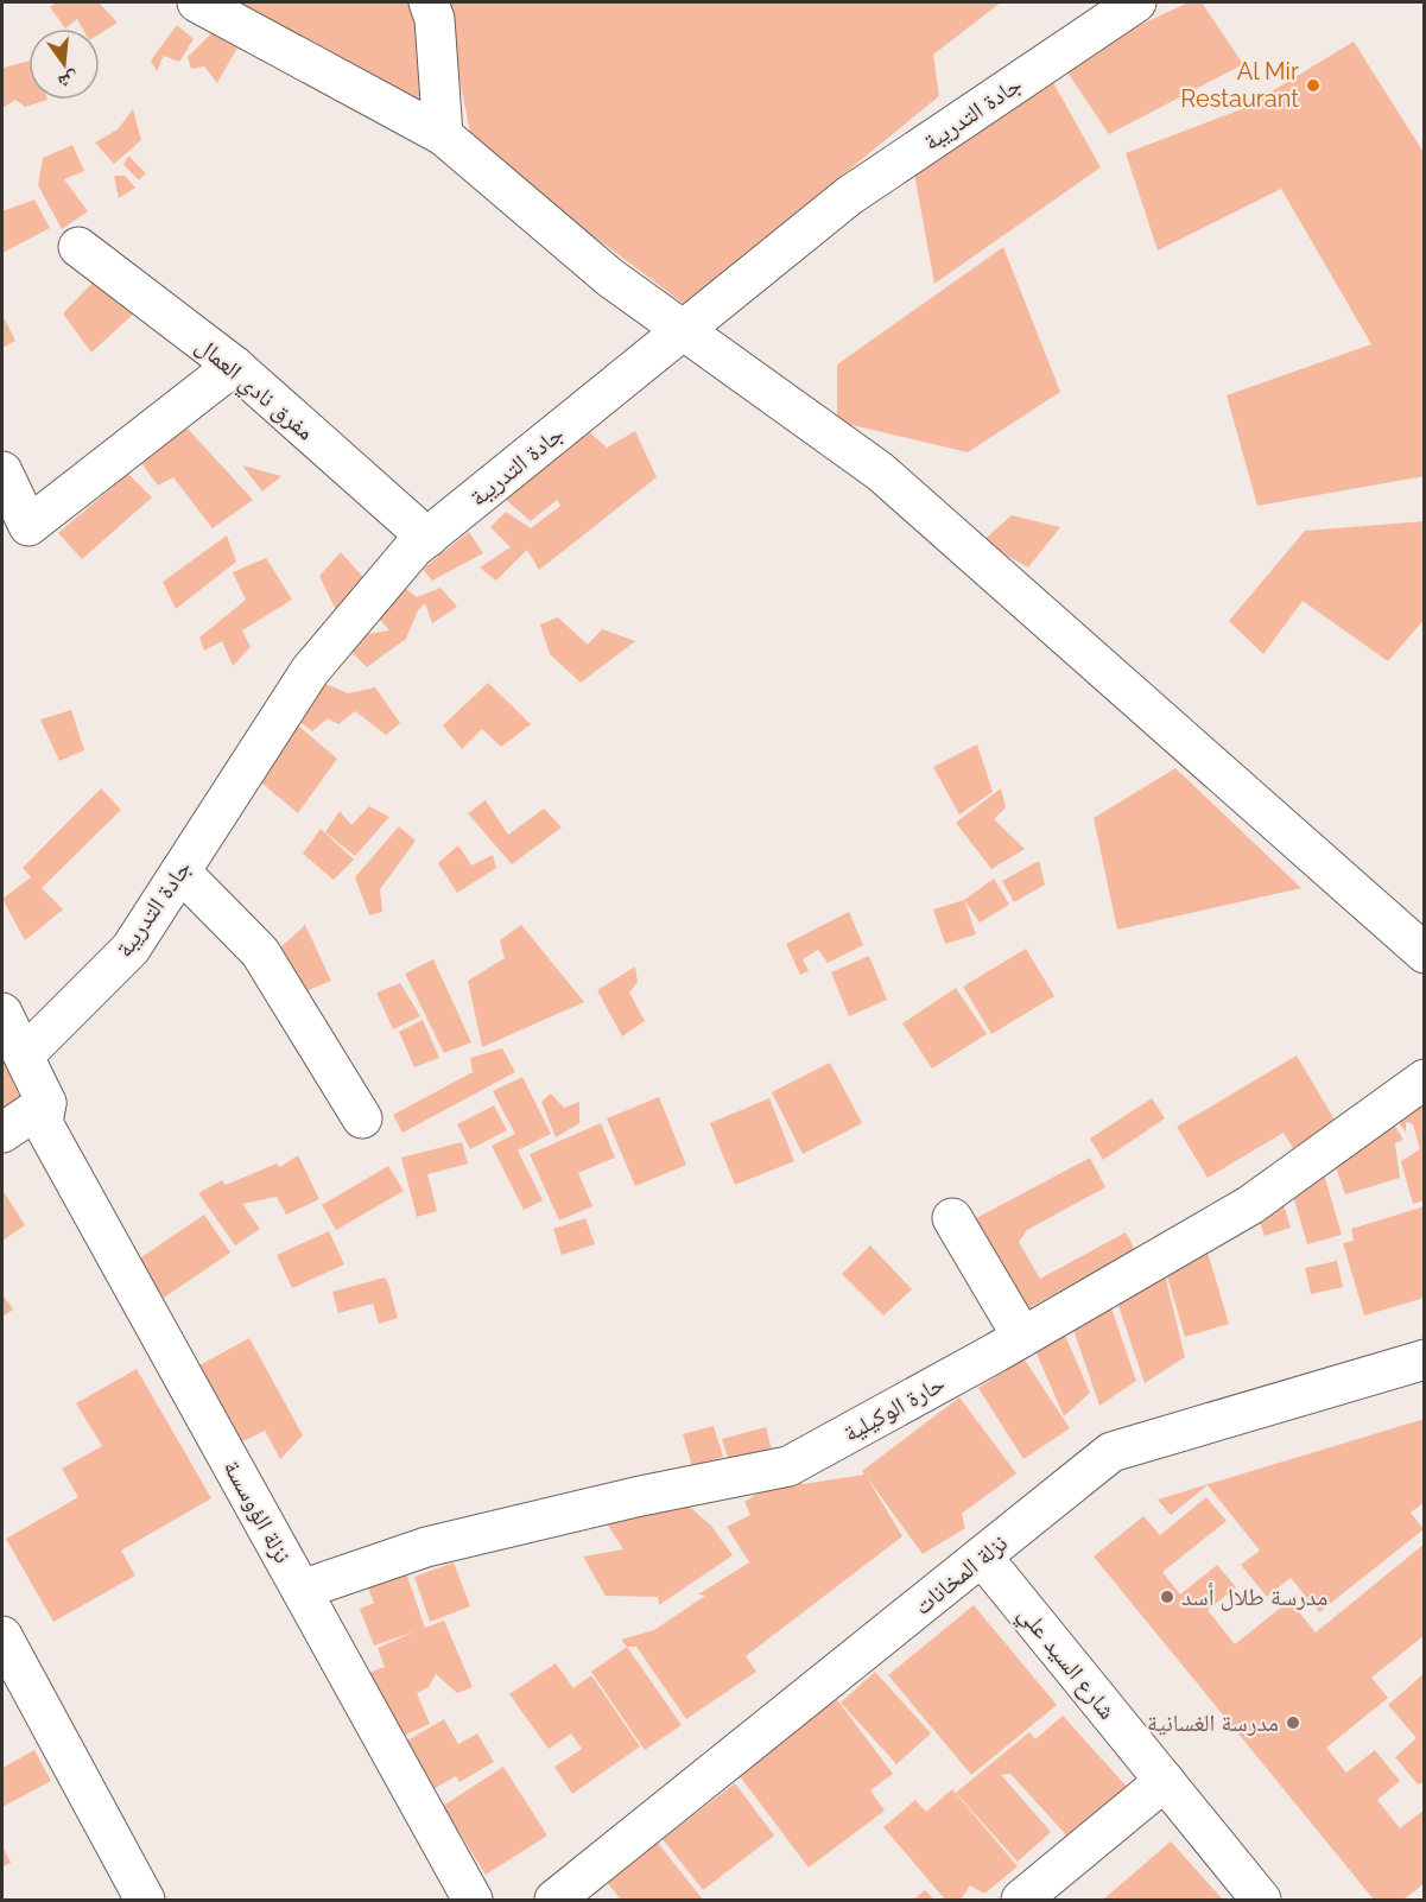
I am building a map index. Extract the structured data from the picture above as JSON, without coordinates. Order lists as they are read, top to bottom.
{
  "streets": {
    "street": [
      "جادة التدريبة",
      "مفرق نادي العمال",
      "حارة الوكيلية",
      "نزلة الؤوسسة",
      "نزلة المخانات",
      "شارع السيد علي"
    ]
  },
  "crossings": [
    ["جادة التدريبة", "مفرق نادي العمال"],
    ["جادة التدريبة", "نزلة الؤوسسة"],
    ["حارة الوكيلية", "نزلة الؤوسسة"],
    ["نزلة المخانات", "شارع السيد علي"]
  ],
  "places": ["Al Mir Restaurant", "مدرسة طلال أسد", "مدرسة الغسانية"],
  "north": "bottom"
}
